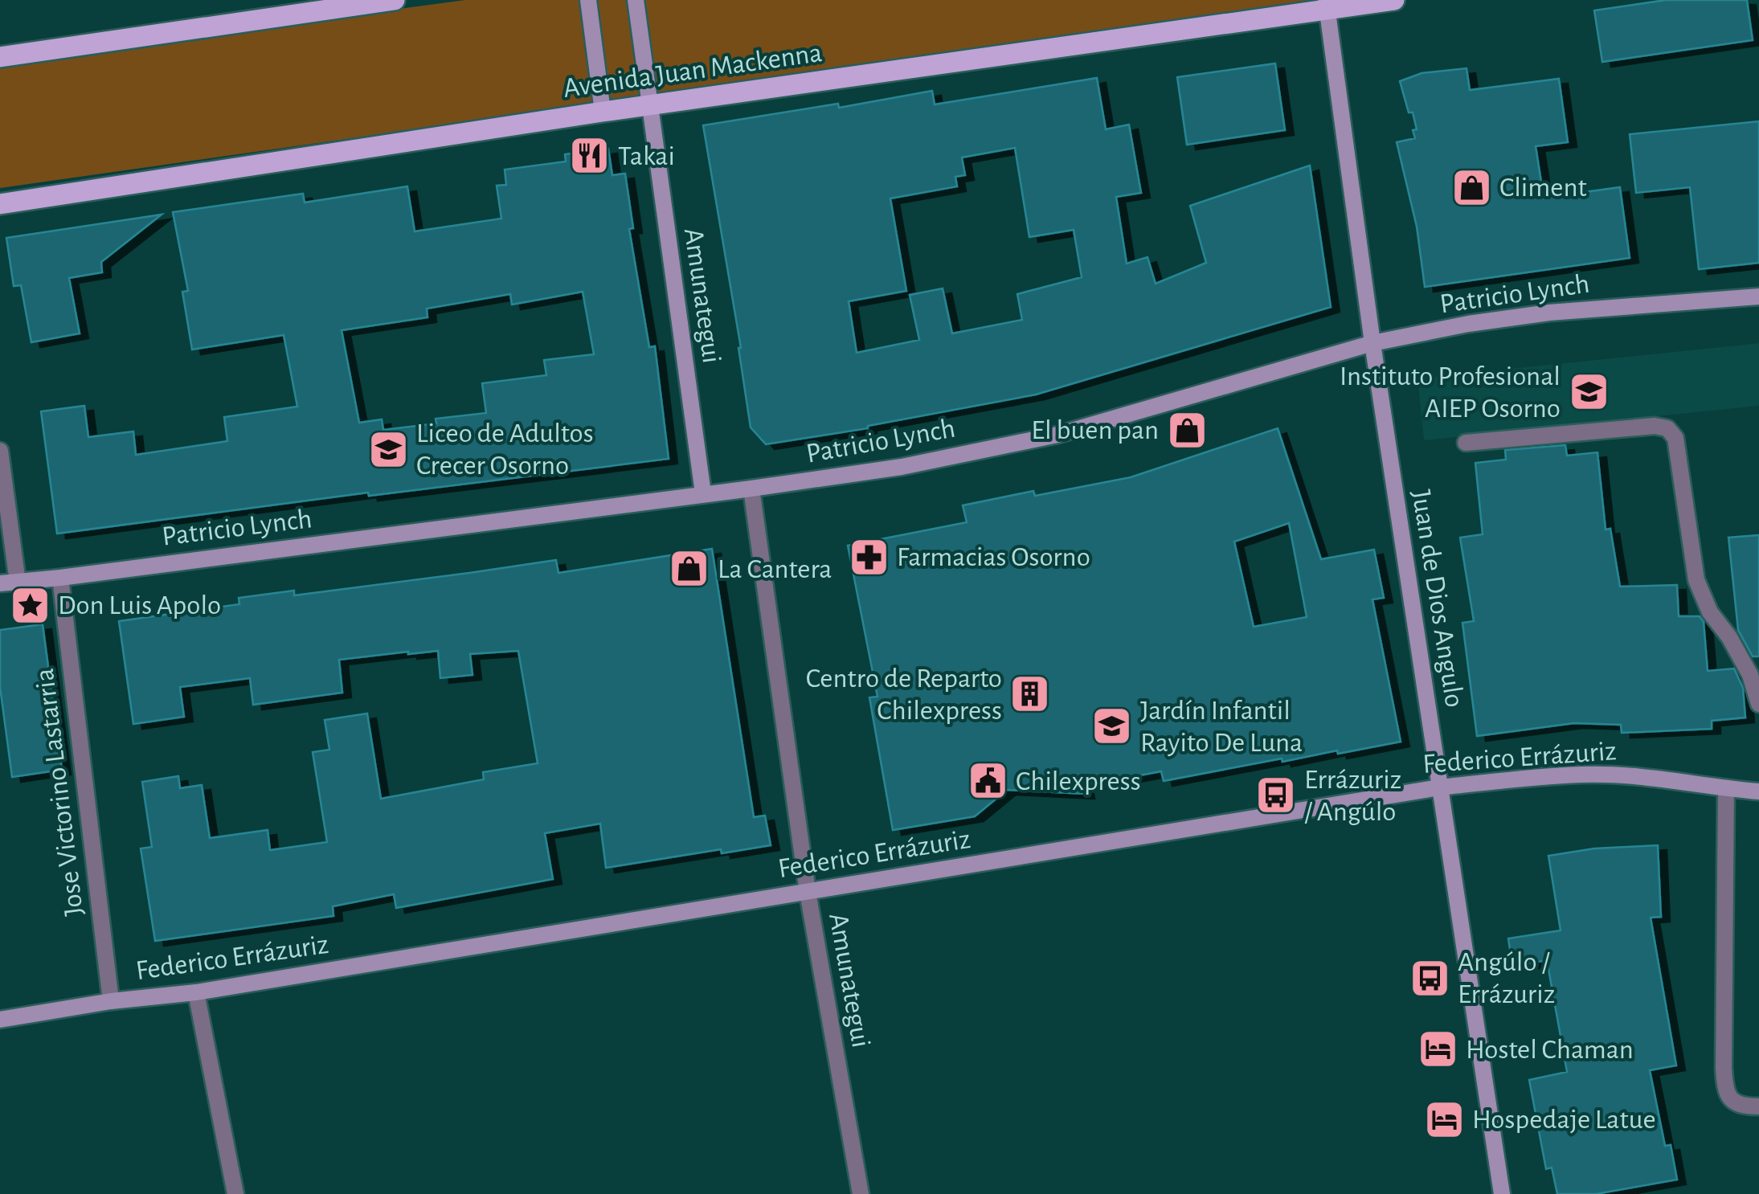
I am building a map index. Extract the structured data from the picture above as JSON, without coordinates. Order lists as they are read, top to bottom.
{
  "streets": {
    "main road": ["Avenida Juan Mackenna"],
    "street": [
      "Patricio Lynch",
      "Amunategui",
      "Juan de Dios Angulo",
      "Federico Errázuriz",
      "Jose Victorino Lastarria"
    ]
  },
  "crossings": [
    ["Avenida Juan Mackenna", "Amunategui"],
    ["Avenida Juan Mackenna", "Juan de Dios Angulo"],
    ["Patricio Lynch", "Amunategui"],
    ["Patricio Lynch", "Juan de Dios Angulo"],
    ["Patricio Lynch", "Jose Victorino Lastarria"],
    ["Amunategui", "Federico Errázuriz"],
    ["Juan de Dios Angulo", "Federico Errázuriz"],
    ["Federico Errázuriz", "Jose Victorino Lastarria"]
  ],
  "places": {
    "restaurant": ["Takai"],
    "shop": ["Climent", "El buen pan", "La Cantera"],
    "school or university": ["Instituto Profesional AIEP Osorno", "Liceo de Adultos Crecer Osorno", "Jardín Infantil Rayito De Luna"],
    "pharmacy": ["Farmacias Osorno"],
    "place": ["Don Luis Apolo"],
    "building": ["Centro de Reparto Chilexpress"],
    "public building": ["Chilexpress"],
    "bus stop": ["Errázuriz / Angúlo", "Angúlo / Errázuriz"],
    "hotel": ["Hostel Chaman", "Hospedaje Latue"]
  }
}
